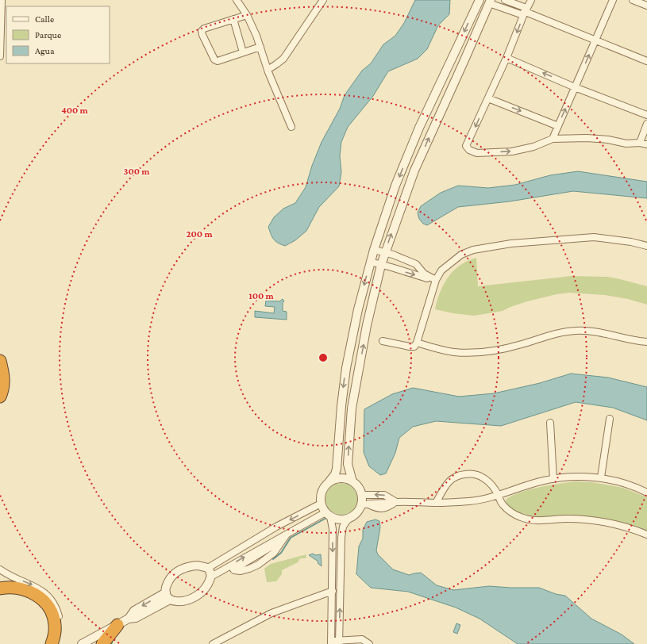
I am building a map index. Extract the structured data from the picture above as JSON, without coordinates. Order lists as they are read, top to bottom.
{
  "legend": ["Calle", "Parque", "Agua"],
  "rings": [
    "400 m",
    "300 m",
    "200 m",
    "100 m"
  ]
}
